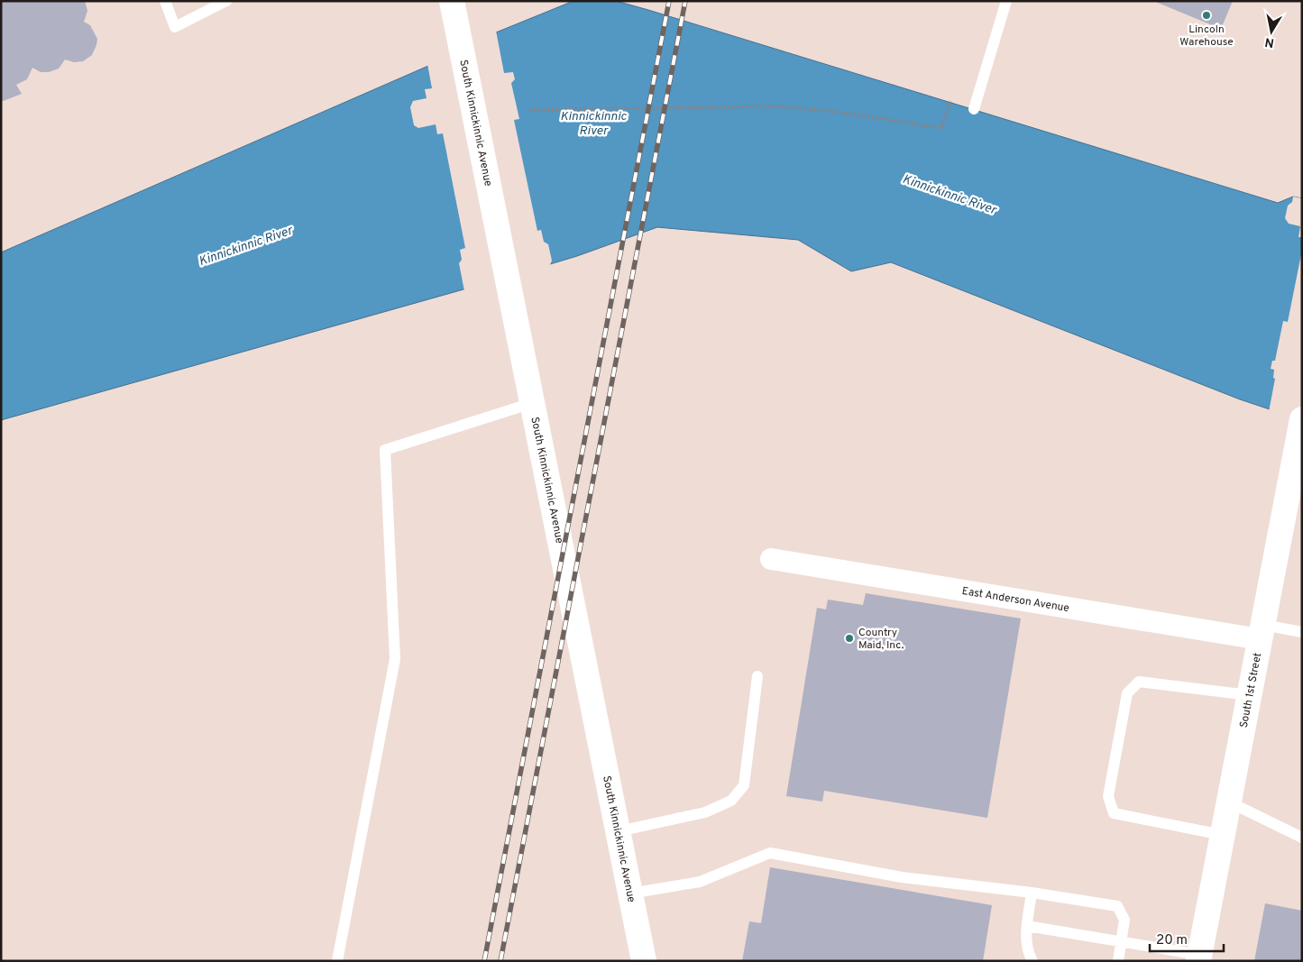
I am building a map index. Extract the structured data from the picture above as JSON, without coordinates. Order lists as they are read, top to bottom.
{
  "streets": {
    "main road": ["South Kinnickinnic Avenue", "South 1st Street"],
    "street": ["East Anderson Avenue"]
  },
  "crossings": [
    ["East Anderson Avenue", "South 1st Street"]
  ],
  "water": ["Kinnickinnic River"],
  "places": ["Lincoln Warehouse", "Country Maid, Inc."],
  "scale_bar": "20 m",
  "north": "bottom"
}
